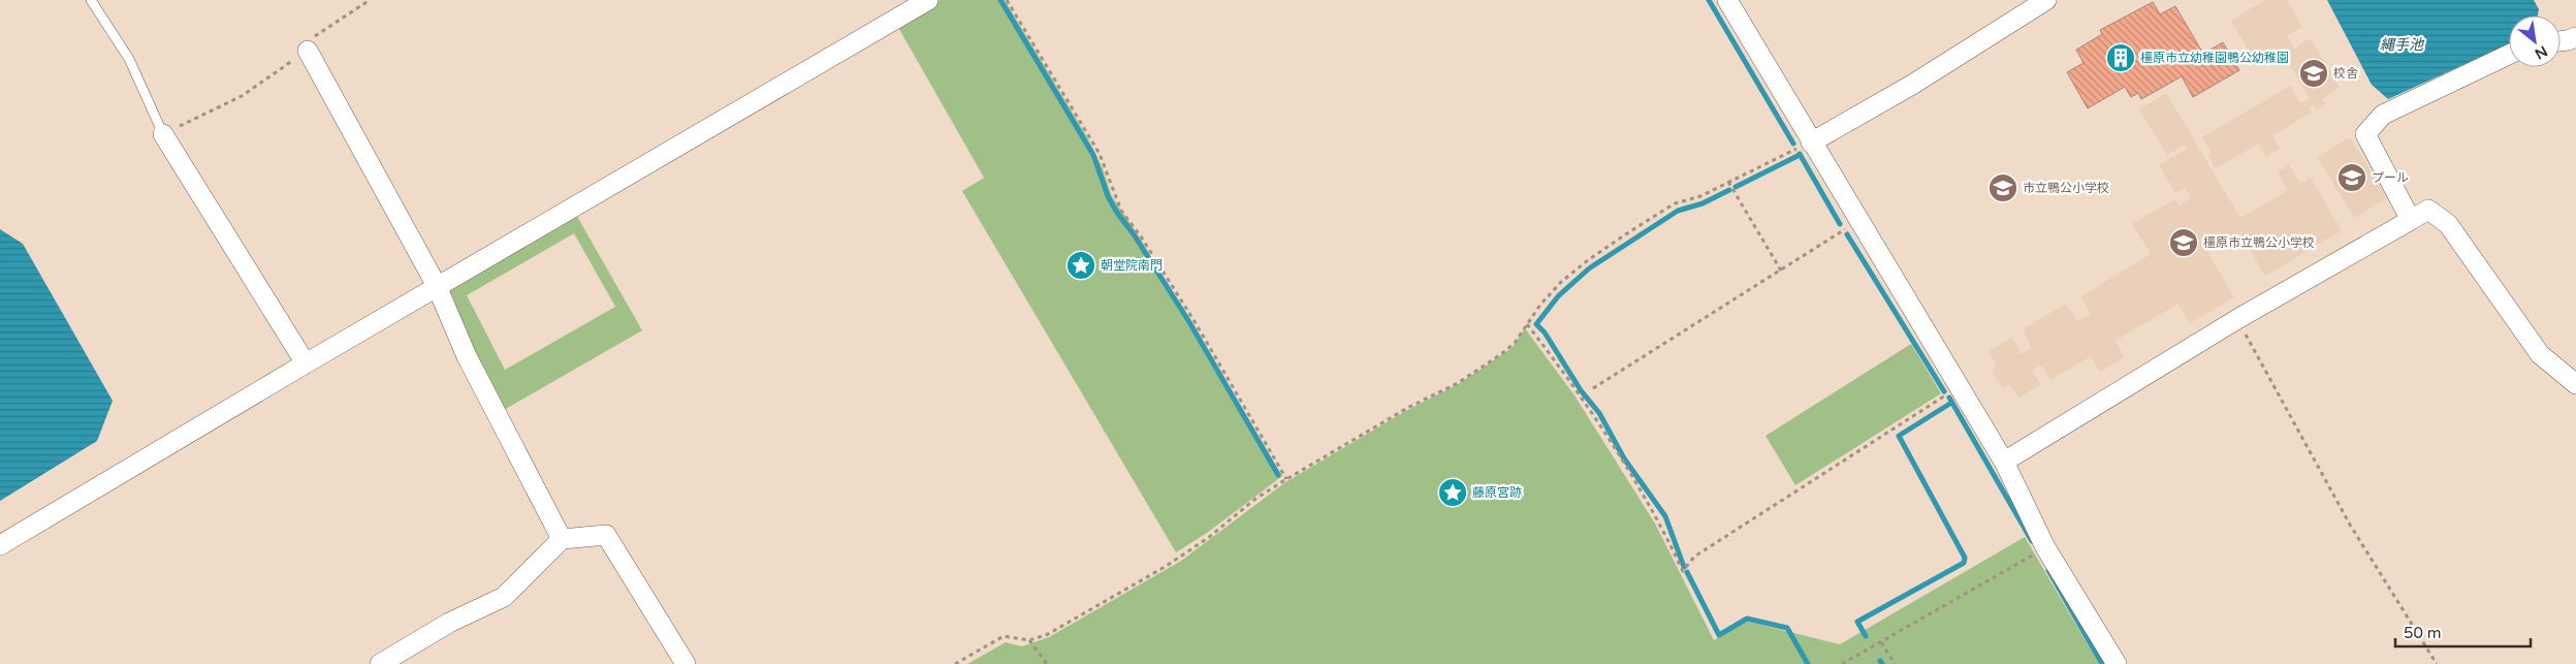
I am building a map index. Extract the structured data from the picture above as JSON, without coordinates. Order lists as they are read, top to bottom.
{
  "water": ["縄手池"],
  "places": {
    "building": ["橿原市立幼稚園鴨公幼稚園"],
    "school or university": [
      "校舎",
      "プール",
      "市立鴨公小学校",
      "橿原市立鴨公小学校"
    ],
    "place": ["朝堂院南門", "藤原宮跡"]
  },
  "scale_bar": "50 m",
  "north": "bottom right"
}
